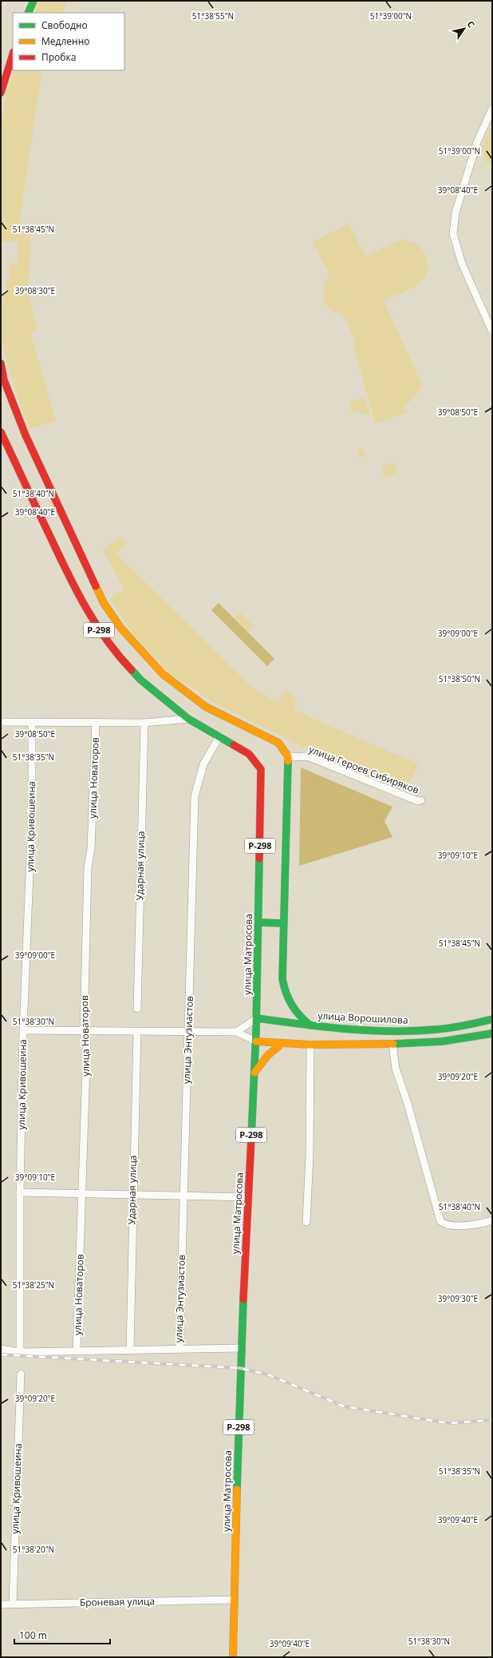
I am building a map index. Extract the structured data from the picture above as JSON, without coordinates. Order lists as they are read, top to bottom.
{
  "streets": {
    "main road": ["Р-298", "улица Матросова", "улица Ворошилова"],
    "street": [
      "улица Героев Сибиряков",
      "улица Новаторов",
      "улица Кривошеина",
      "Ударная улица",
      "улица Энтузиастов",
      "Броневая улица"
    ]
  },
  "crossings": [
    ["Р-298", "улица Матросова"],
    ["Р-298", "улица Энтузиастов"],
    ["улица Кривошеина", "Броневая улица"],
    ["улица Матросова", "улица Ворошилова"],
    ["улица Матросова", "улица Энтузиастов"],
    ["улица Матросова", "Броневая улица"]
  ],
  "legend": ["Свободно", "Медленно", "Пробка"],
  "scale_bar": "100 m",
  "north": "top right",
  "coordinates": [
    "51°38'55\"N",
    "51°39'00\"N",
    "39°08'40\"E",
    "51°38'45\"N",
    "39°08'30\"E",
    "39°08'50\"E",
    "51°38'40\"N",
    "39°09'00\"E",
    "51°38'50\"N",
    "51°38'35\"N",
    "39°09'10\"E",
    "51°38'30\"N",
    "39°09'20\"E",
    "51°38'25\"N",
    "39°09'30\"E",
    "39°09'40\"E",
    "51°38'20\"N"
  ]
}
